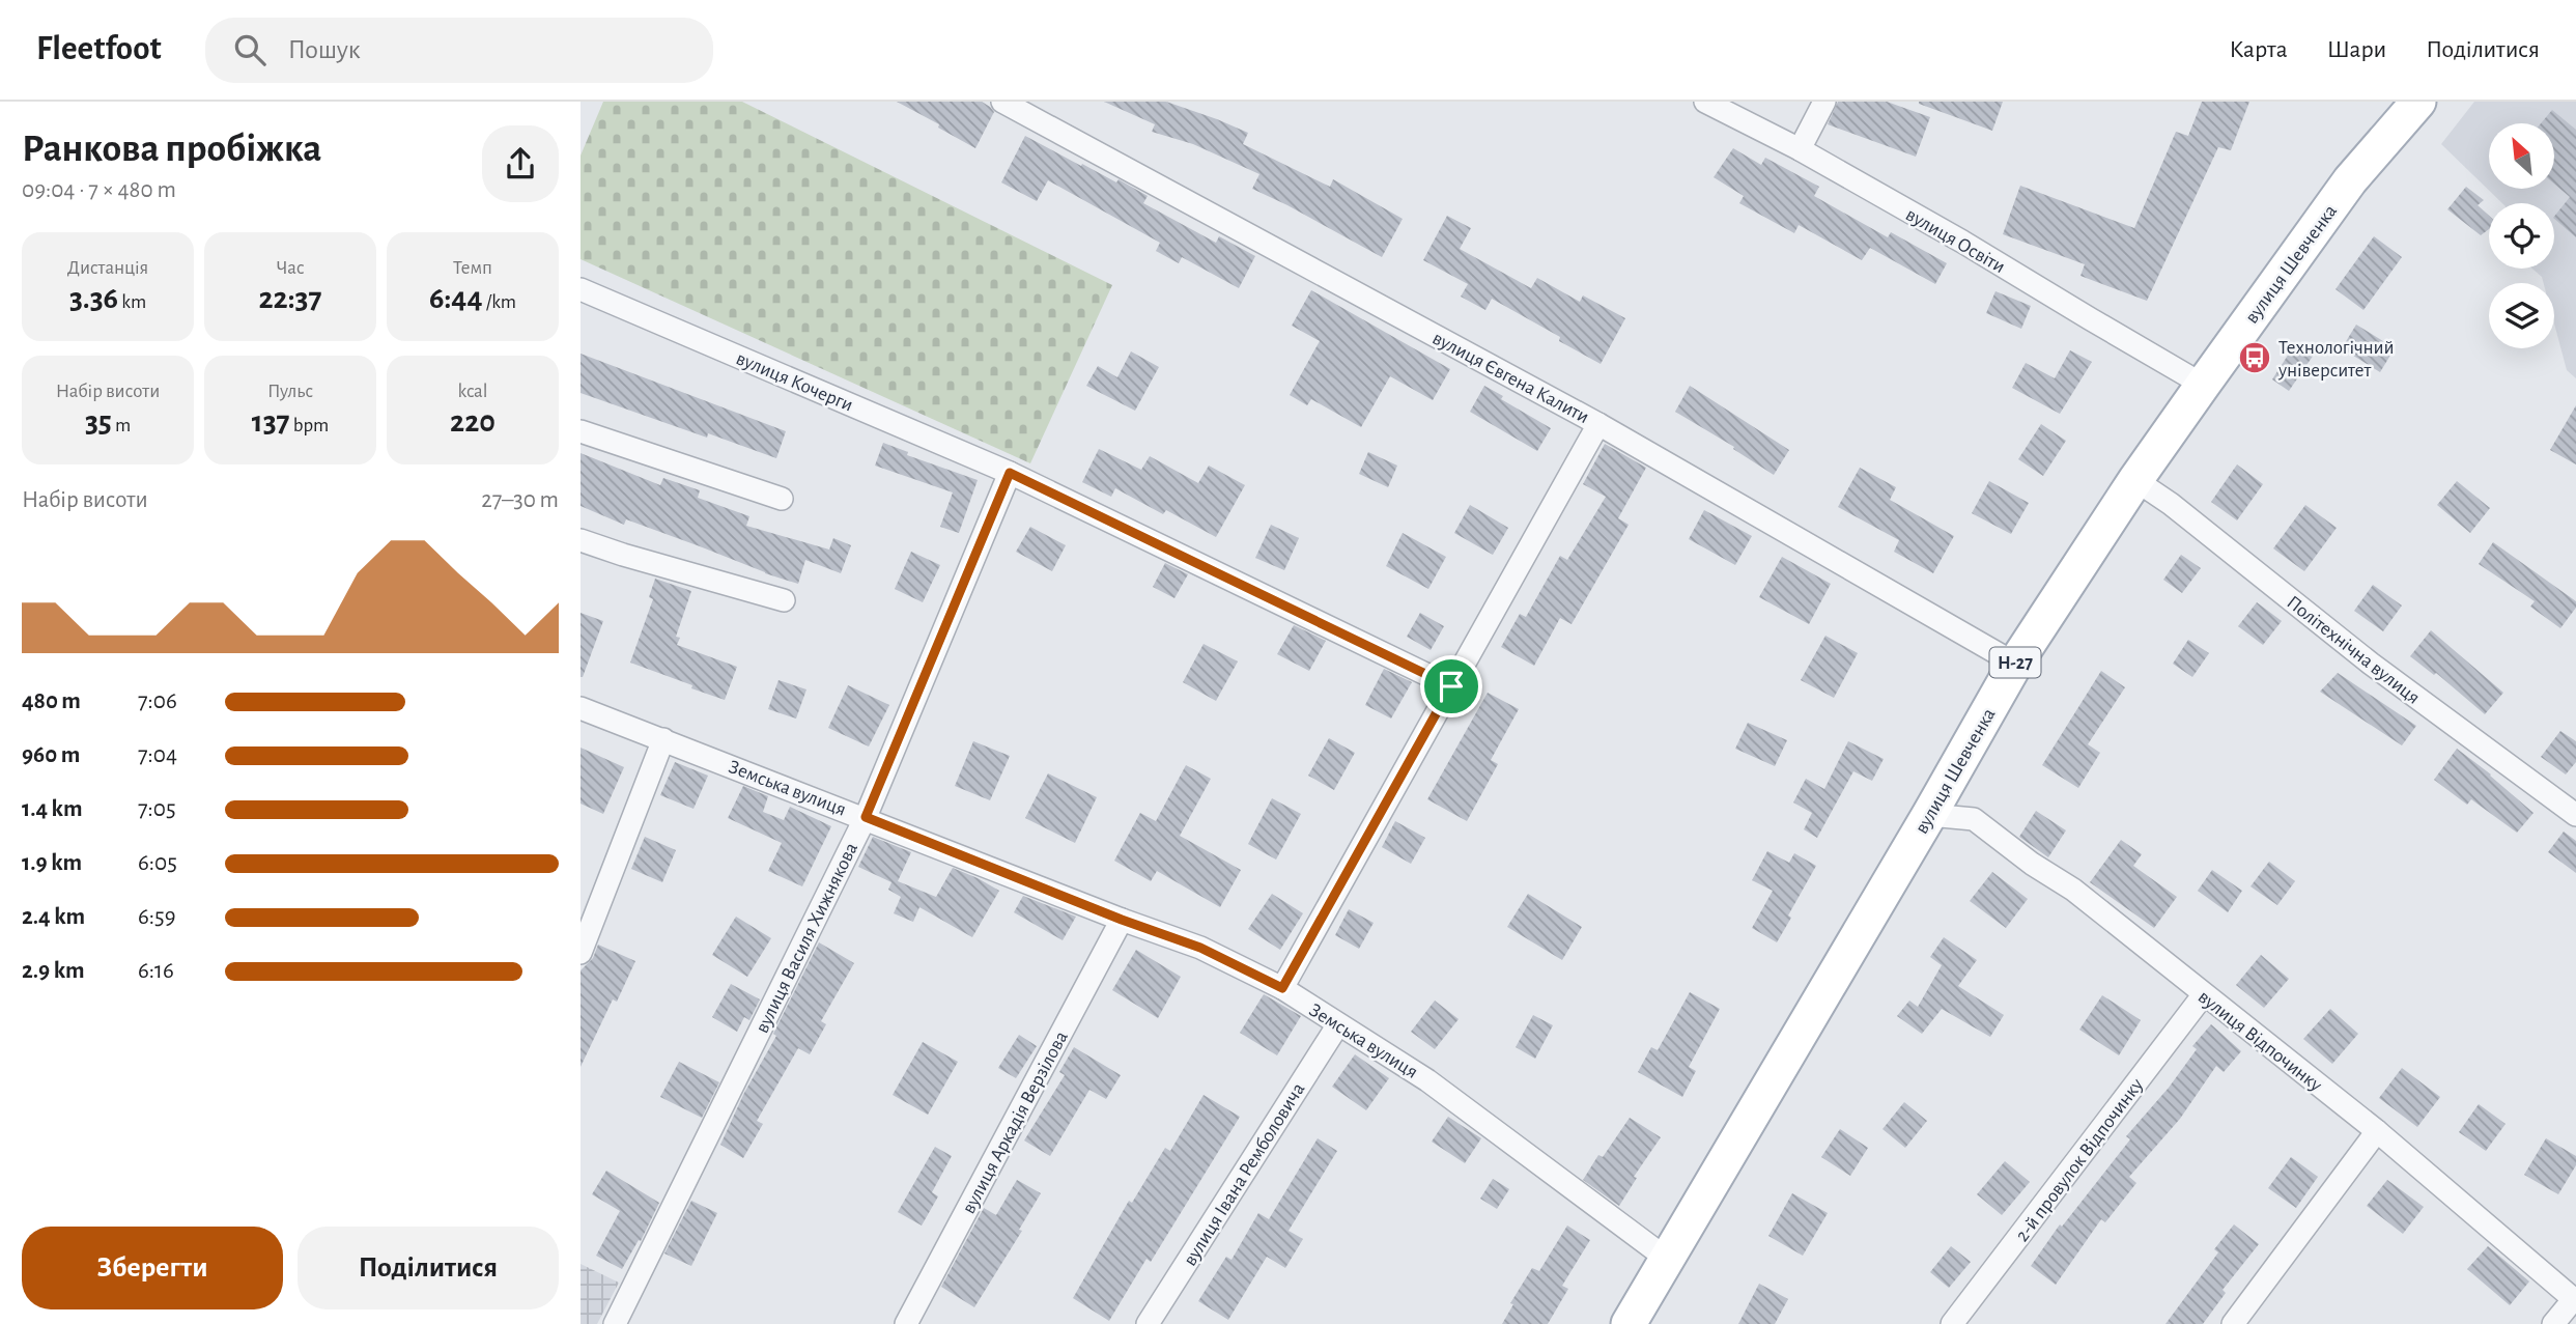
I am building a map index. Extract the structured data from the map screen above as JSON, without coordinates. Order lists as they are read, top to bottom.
{
  "streets": {
    "main road": ["вулиця Шевченка", "Н-27"],
    "street": [
      "вулиця Освіти",
      "вулиця Євгена Калити",
      "вулиця Кочерги",
      "Політехнічна вулиця",
      "Земська вулиця",
      "вулиця Василя Хижнякова",
      "вулиця Відпочинку",
      "вулиця Аркадія Верзілова",
      "2-й провулок Відпочинку",
      "вулиця Івана Ремболовича"
    ]
  },
  "crossings": [
    ["вулиця Освіти", "вулиця Шевченка"],
    ["вулиця Шевченка", "вулиця Євгена Калити"],
    ["вулиця Шевченка", "Політехнічна вулиця"],
    ["вулиця Шевченка", "Земська вулиця"],
    ["вулиця Шевченка", "вулиця Відпочинку"],
    ["вулиця Кочерги", "вулиця Василя Хижнякова"],
    ["Земська вулиця", "вулиця Василя Хижнякова"],
    ["Земська вулиця", "вулиця Аркадія Верзілова"],
    ["Земська вулиця", "вулиця Івана Ремболовича"],
    ["вулиця Відпочинку", "2-й провулок Відпочинку"]
  ],
  "places": {
    "bus stop": ["Технологічний університет"]
  },
  "north": "top left",
  "page": {
    "header": "Fleetfoot",
    "search": "Пошук",
    "nav": ["Карта", "Шари", "Поділитися"],
    "heading": ["Ранкова пробіжка", "09:04 · 7 × 480 m"],
    "stats": [
      ["Дистанція", "3.36 km"],
      ["Час", "22:37"],
      ["Темп", "6:44 /km"],
      ["Набір висоти", "35 m"],
      ["Пульс", "137 bpm"],
      ["kcal", "220"]
    ],
    "chart": ["Набір висоти", "27–30 m"],
    "list": [
      {
        "name": "480 m",
        "note": "7:06"
      },
      {
        "name": "960 m",
        "note": "7:04"
      },
      {
        "name": "1.4 km",
        "note": "7:05"
      },
      {
        "name": "1.9 km",
        "note": "6:05"
      },
      {
        "name": "2.4 km",
        "note": "6:59"
      },
      {
        "name": "2.9 km",
        "note": "6:16"
      }
    ],
    "buttons": ["Зберегти", "Поділитися"]
  }
}
